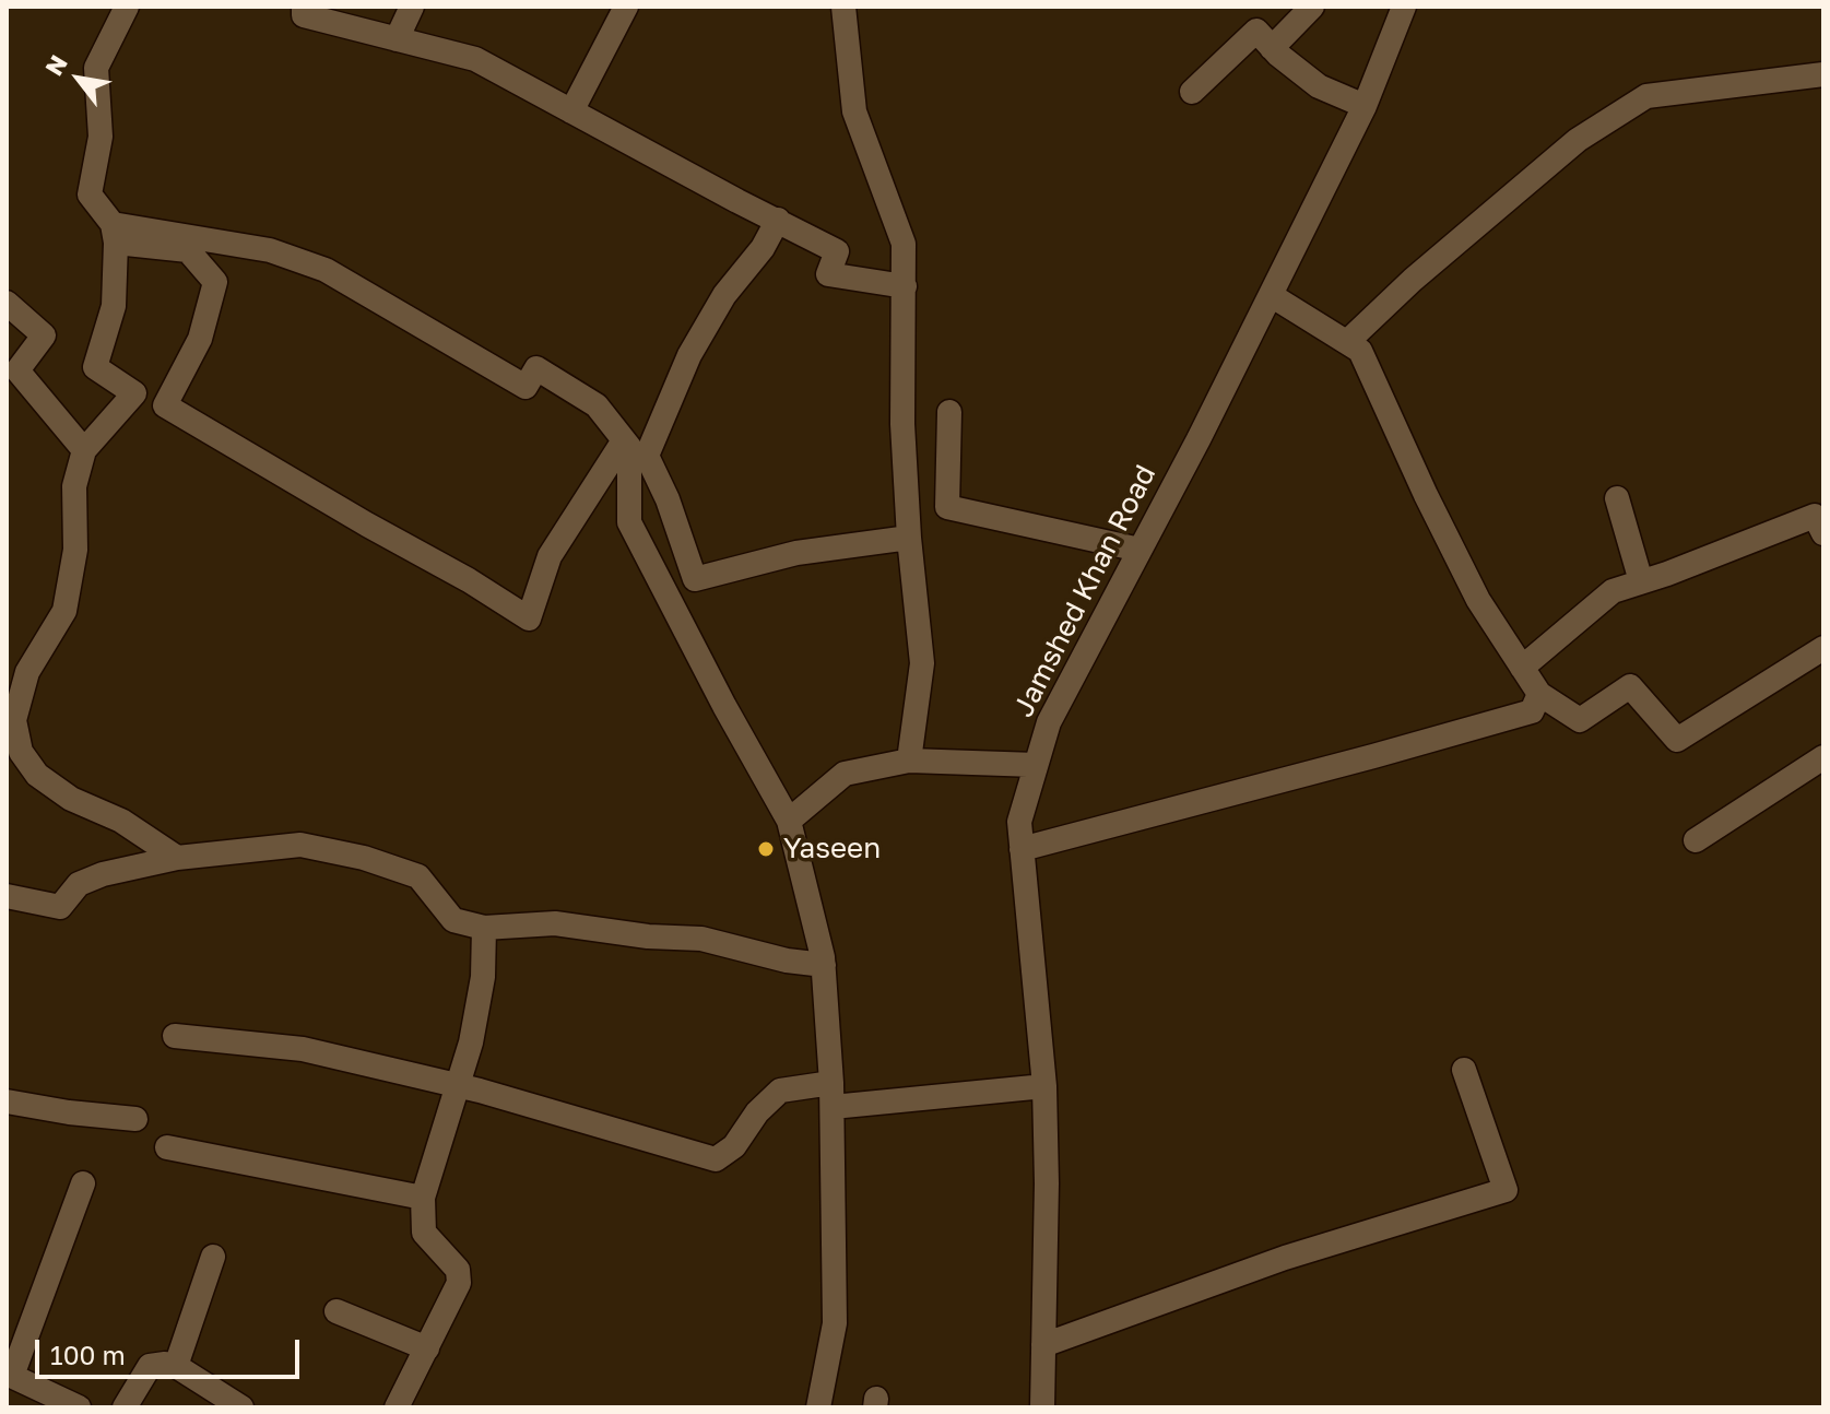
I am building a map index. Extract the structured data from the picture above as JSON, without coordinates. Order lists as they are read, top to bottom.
{
  "streets": {
    "street": ["Jamshed Khan Road"]
  },
  "places": ["Yaseen"],
  "scale_bar": "100 m",
  "north": "top left"
}
